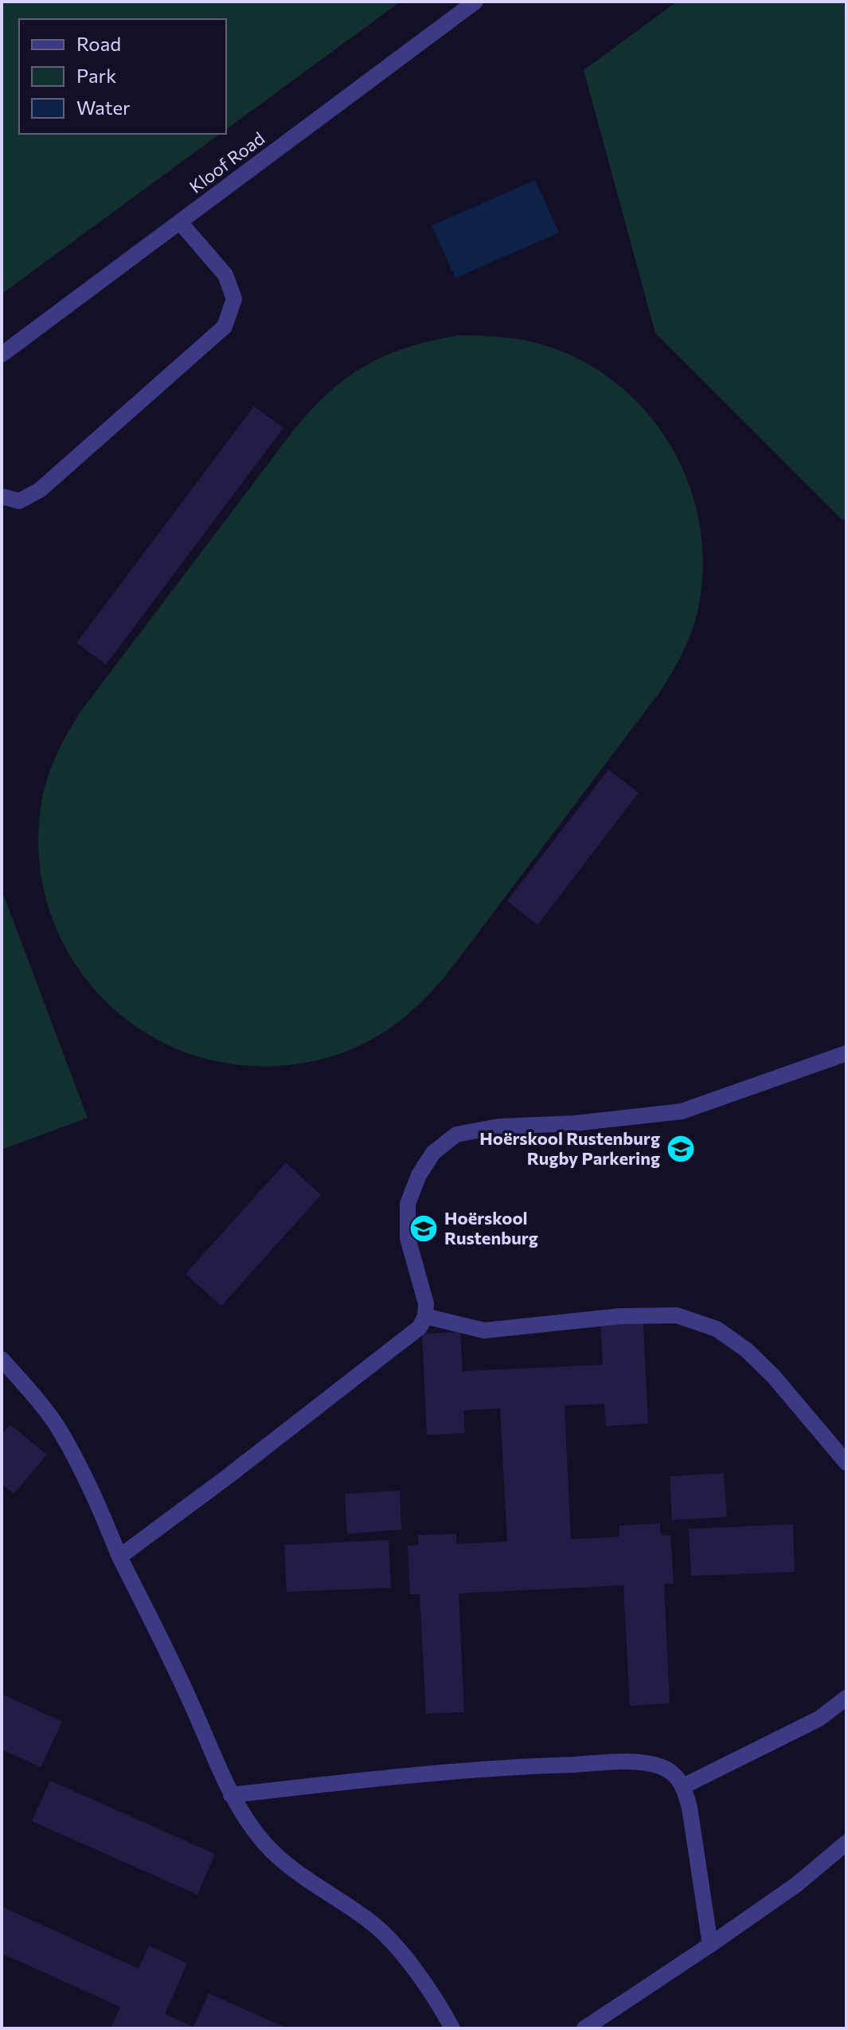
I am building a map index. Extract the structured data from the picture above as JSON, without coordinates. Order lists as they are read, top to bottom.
{
  "streets": {
    "street": ["Kloof Road"]
  },
  "places": {
    "school or university": ["Hoërskool Rustenburg Rugby Parkering", "Hoërskool Rustenburg"]
  },
  "legend": ["Road", "Park", "Water"]
}
